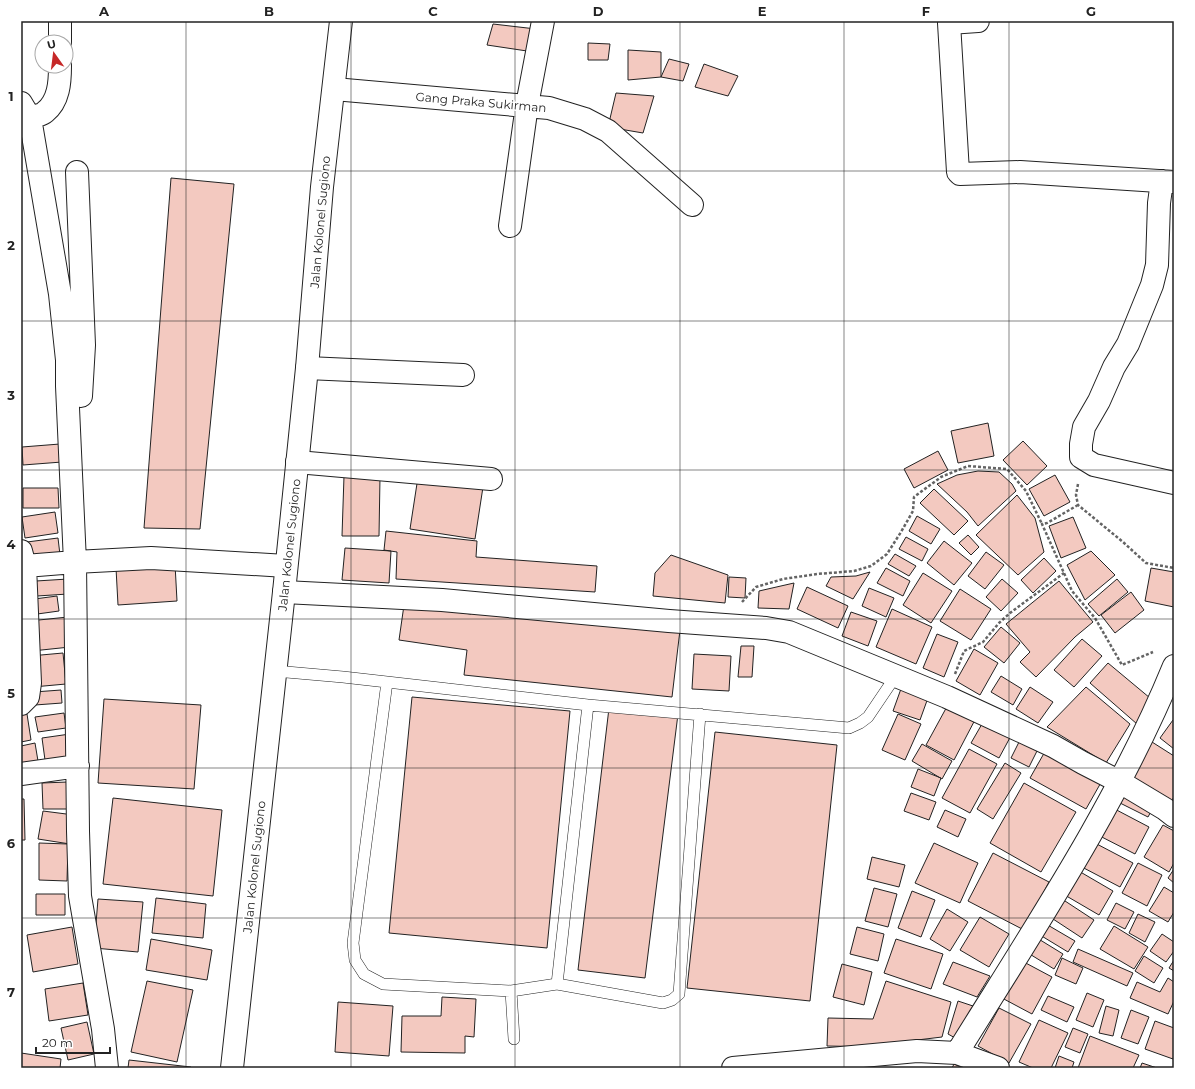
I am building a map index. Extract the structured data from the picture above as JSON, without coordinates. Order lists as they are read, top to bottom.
{
  "streets": {
    "main road": ["Gang Praka Sukirman", "Jalan Kolonel Sugiono"]
  },
  "crossings": [
    ["Gang Praka Sukirman", "Jalan Kolonel Sugiono"]
  ],
  "scale_bar": "20 m",
  "north": "top",
  "grid": {
    "columns": [
      "A",
      "B",
      "C",
      "D",
      "E",
      "F",
      "G"
    ],
    "rows": [
      "1",
      "2",
      "3",
      "4",
      "5",
      "6",
      "7"
    ]
  }
}
